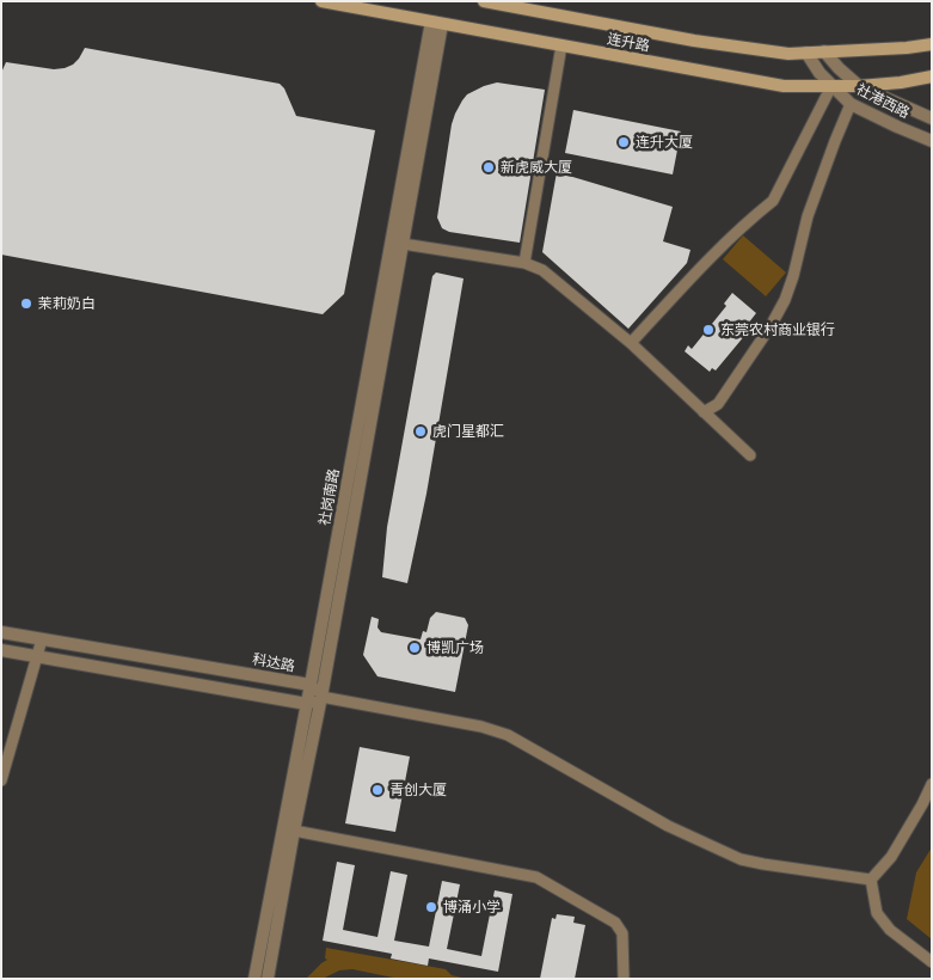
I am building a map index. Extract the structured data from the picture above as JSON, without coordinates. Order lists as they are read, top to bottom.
{
  "streets": {
    "main road": ["连升路"],
    "street": ["社港西路", "社岗南路", "科达路"]
  },
  "crossings": [
    ["连升路", "社港西路"],
    ["连升路", "社岗南路"],
    ["社岗南路", "科达路"]
  ],
  "places": [
    "连升大厦",
    "新虎威大厦",
    "茉莉奶白",
    "东莞农村商业银行",
    "虎门星都汇",
    "博凯广场",
    "青创大厦",
    "博涌小学"
  ]
}
